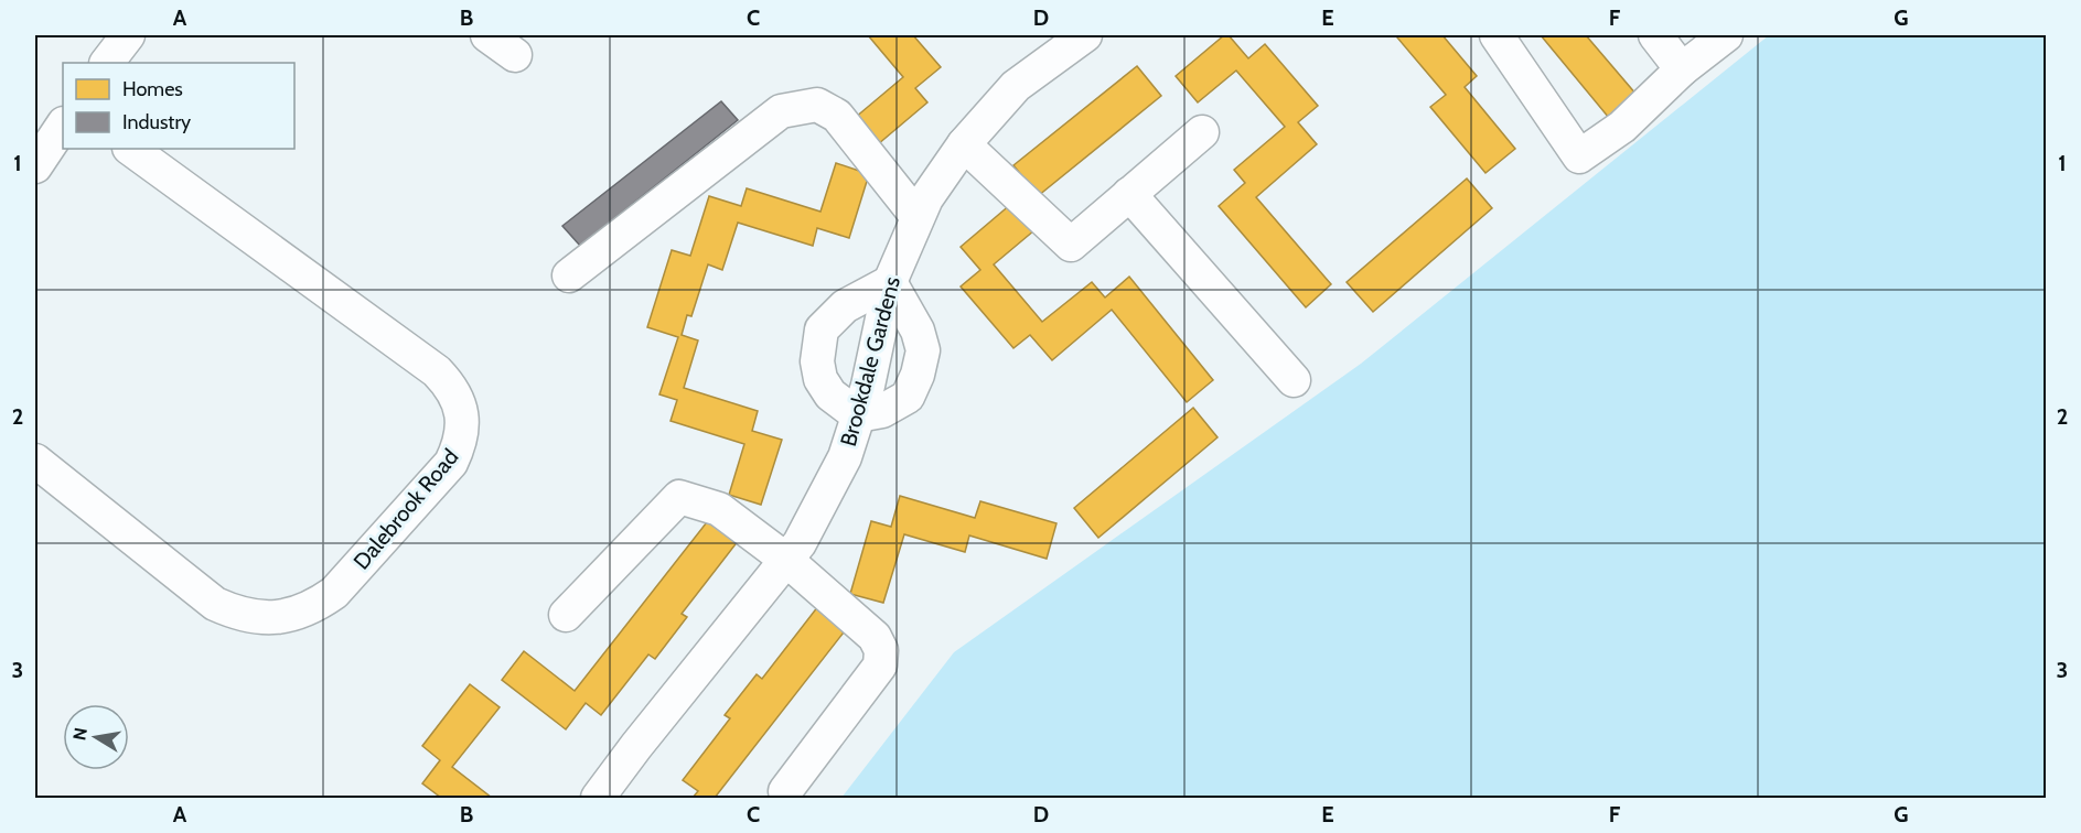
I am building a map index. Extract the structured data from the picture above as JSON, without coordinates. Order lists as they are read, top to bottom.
{
  "streets": {
    "street": ["Brookdale Gardens", "Dalebrook Road"]
  },
  "legend": ["Homes", "Industry"],
  "north": "left",
  "grid": {
    "columns": [
      "A",
      "B",
      "C",
      "D",
      "E",
      "F",
      "G"
    ],
    "rows": ["1", "2", "3"]
  }
}
